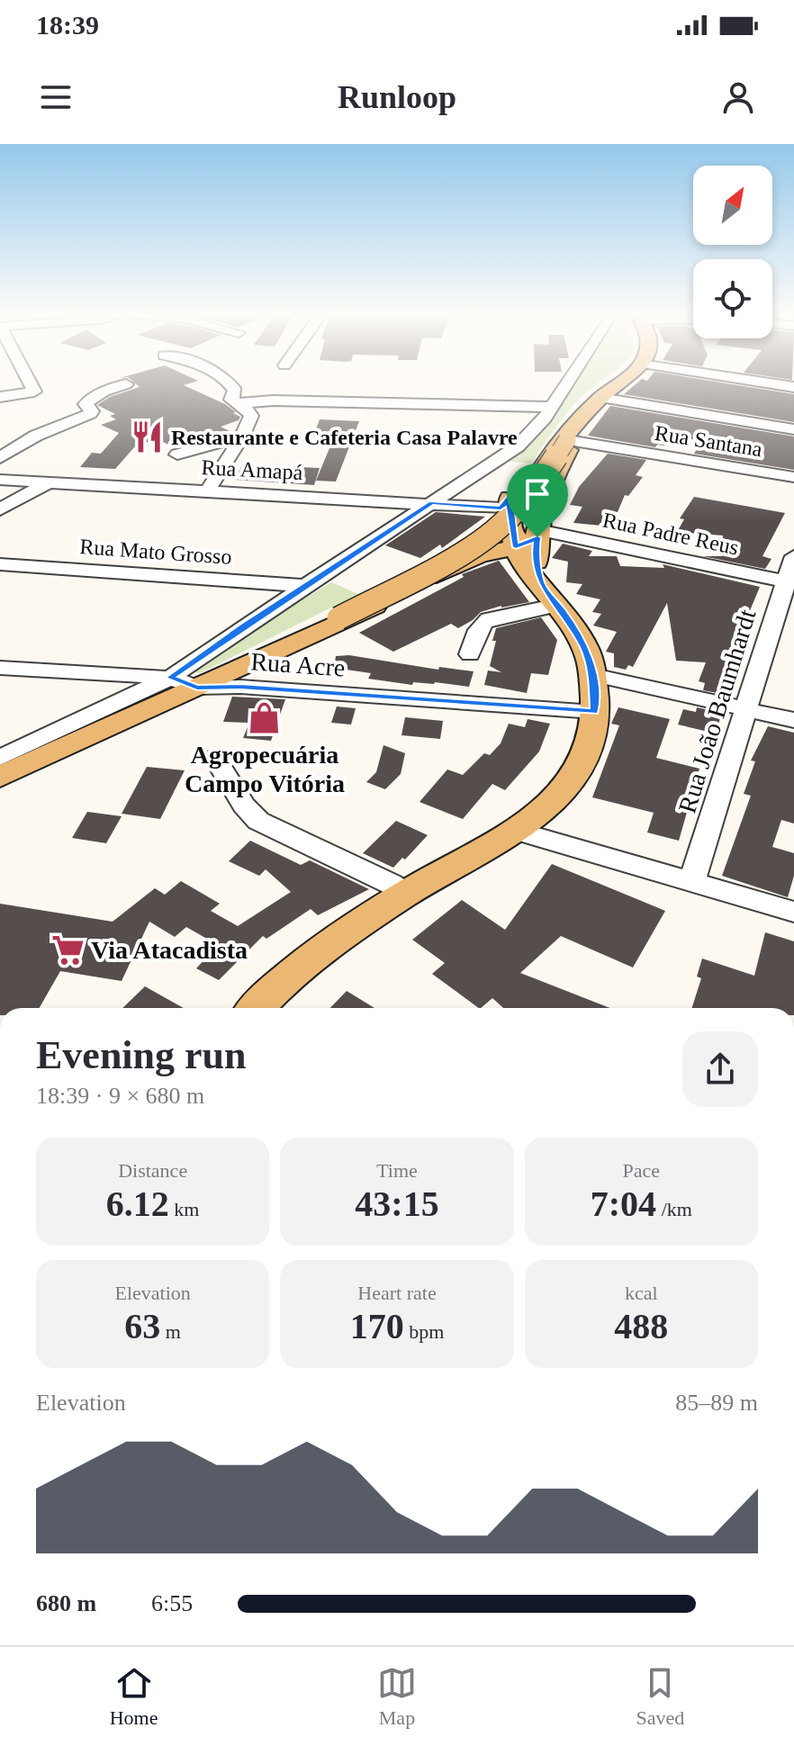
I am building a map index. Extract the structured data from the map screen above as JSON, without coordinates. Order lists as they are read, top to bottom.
{
  "streets": {
    "street": [
      "Rua Santana",
      "Rua Amapá",
      "Rua Padre Reus",
      "Rua Mato Grosso",
      "Rua Acre",
      "Rua João Baumhardt"
    ]
  },
  "crossings": [
    ["Rua Padre Reus", "Rua João Baumhardt"]
  ],
  "places": {
    "restaurant": ["Restaurante e Cafeteria Casa Palavre"],
    "shop": ["Agropecuária Campo Vitória"],
    "supermarket": ["Via Atacadista"]
  },
  "north": "top right",
  "page": {
    "status": "18:39",
    "header": "Runloop",
    "heading": ["Evening run", "18:39 · 9 × 680 m"],
    "stats": [
      ["Distance", "6.12 km"],
      ["Time", "43:15"],
      ["Pace", "7:04 /km"],
      ["Elevation", "63 m"],
      ["Heart rate", "170 bpm"],
      ["kcal", "488"]
    ],
    "chart": ["Elevation", "85–89 m"],
    "list": [
      {
        "name": "680 m",
        "note": "6:55"
      }
    ],
    "tabs": ["Home", "Map", "Saved"]
  }
}
